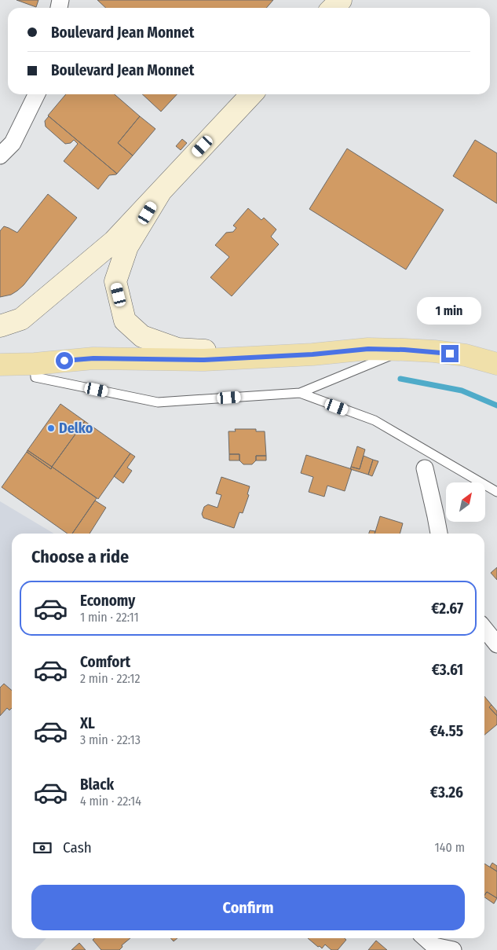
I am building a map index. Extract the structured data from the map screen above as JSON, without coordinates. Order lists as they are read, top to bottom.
{
  "places": ["Delko"],
  "north": "top right",
  "page": {
    "banner": ["Boulevard Jean Monnet", "Boulevard Jean Monnet"],
    "bubble": "1 min",
    "heading": "Choose a ride",
    "list": [
      {
        "name": "Economy",
        "note": "1 min · 22:11",
        "value": "€2.67"
      },
      {
        "name": "Comfort",
        "note": "2 min · 22:12",
        "value": "€3.61"
      },
      {
        "name": "XL",
        "note": "3 min · 22:13",
        "value": "€4.55"
      },
      {
        "name": "Black",
        "note": "4 min · 22:14",
        "value": "€3.26"
      }
    ],
    "pay": ["Cash", "140 m"],
    "buttons": "Confirm"
  }
}
